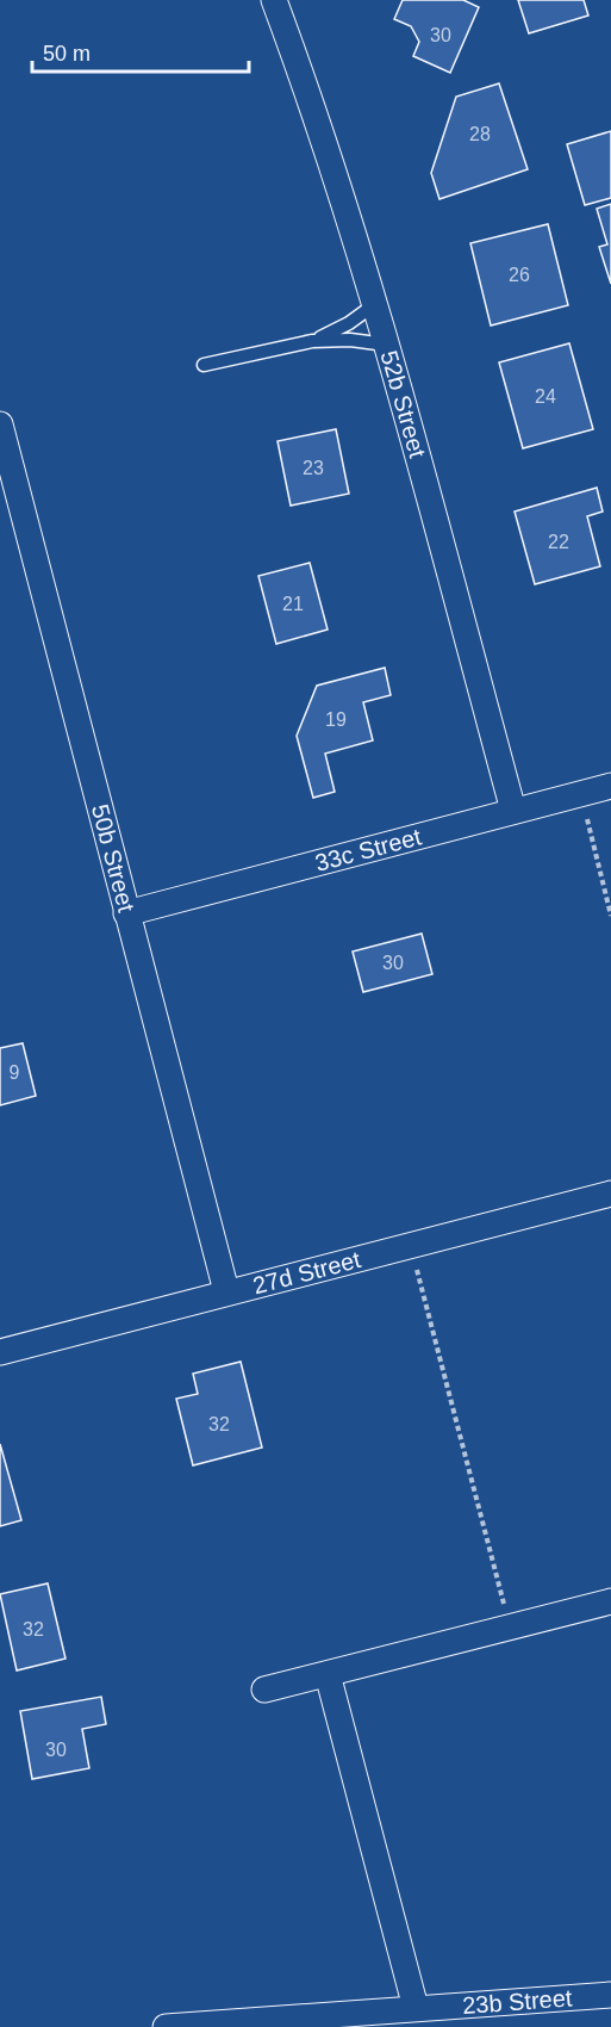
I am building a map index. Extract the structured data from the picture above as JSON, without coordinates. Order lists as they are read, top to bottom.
{
  "streets": {
    "street": [
      "52b Street",
      "33c Street",
      "50b Street",
      "27d Street",
      "23b Street"
    ]
  },
  "crossings": [
    ["52b Street", "33c Street"],
    ["33c Street", "50b Street"],
    ["50b Street", "27d Street"]
  ],
  "house_numbers": [
    "30",
    "28",
    "26",
    "24",
    "23",
    "22",
    "21",
    "19",
    "30",
    "9",
    "32",
    "32",
    "30"
  ],
  "scale_bar": "50 m"
}
